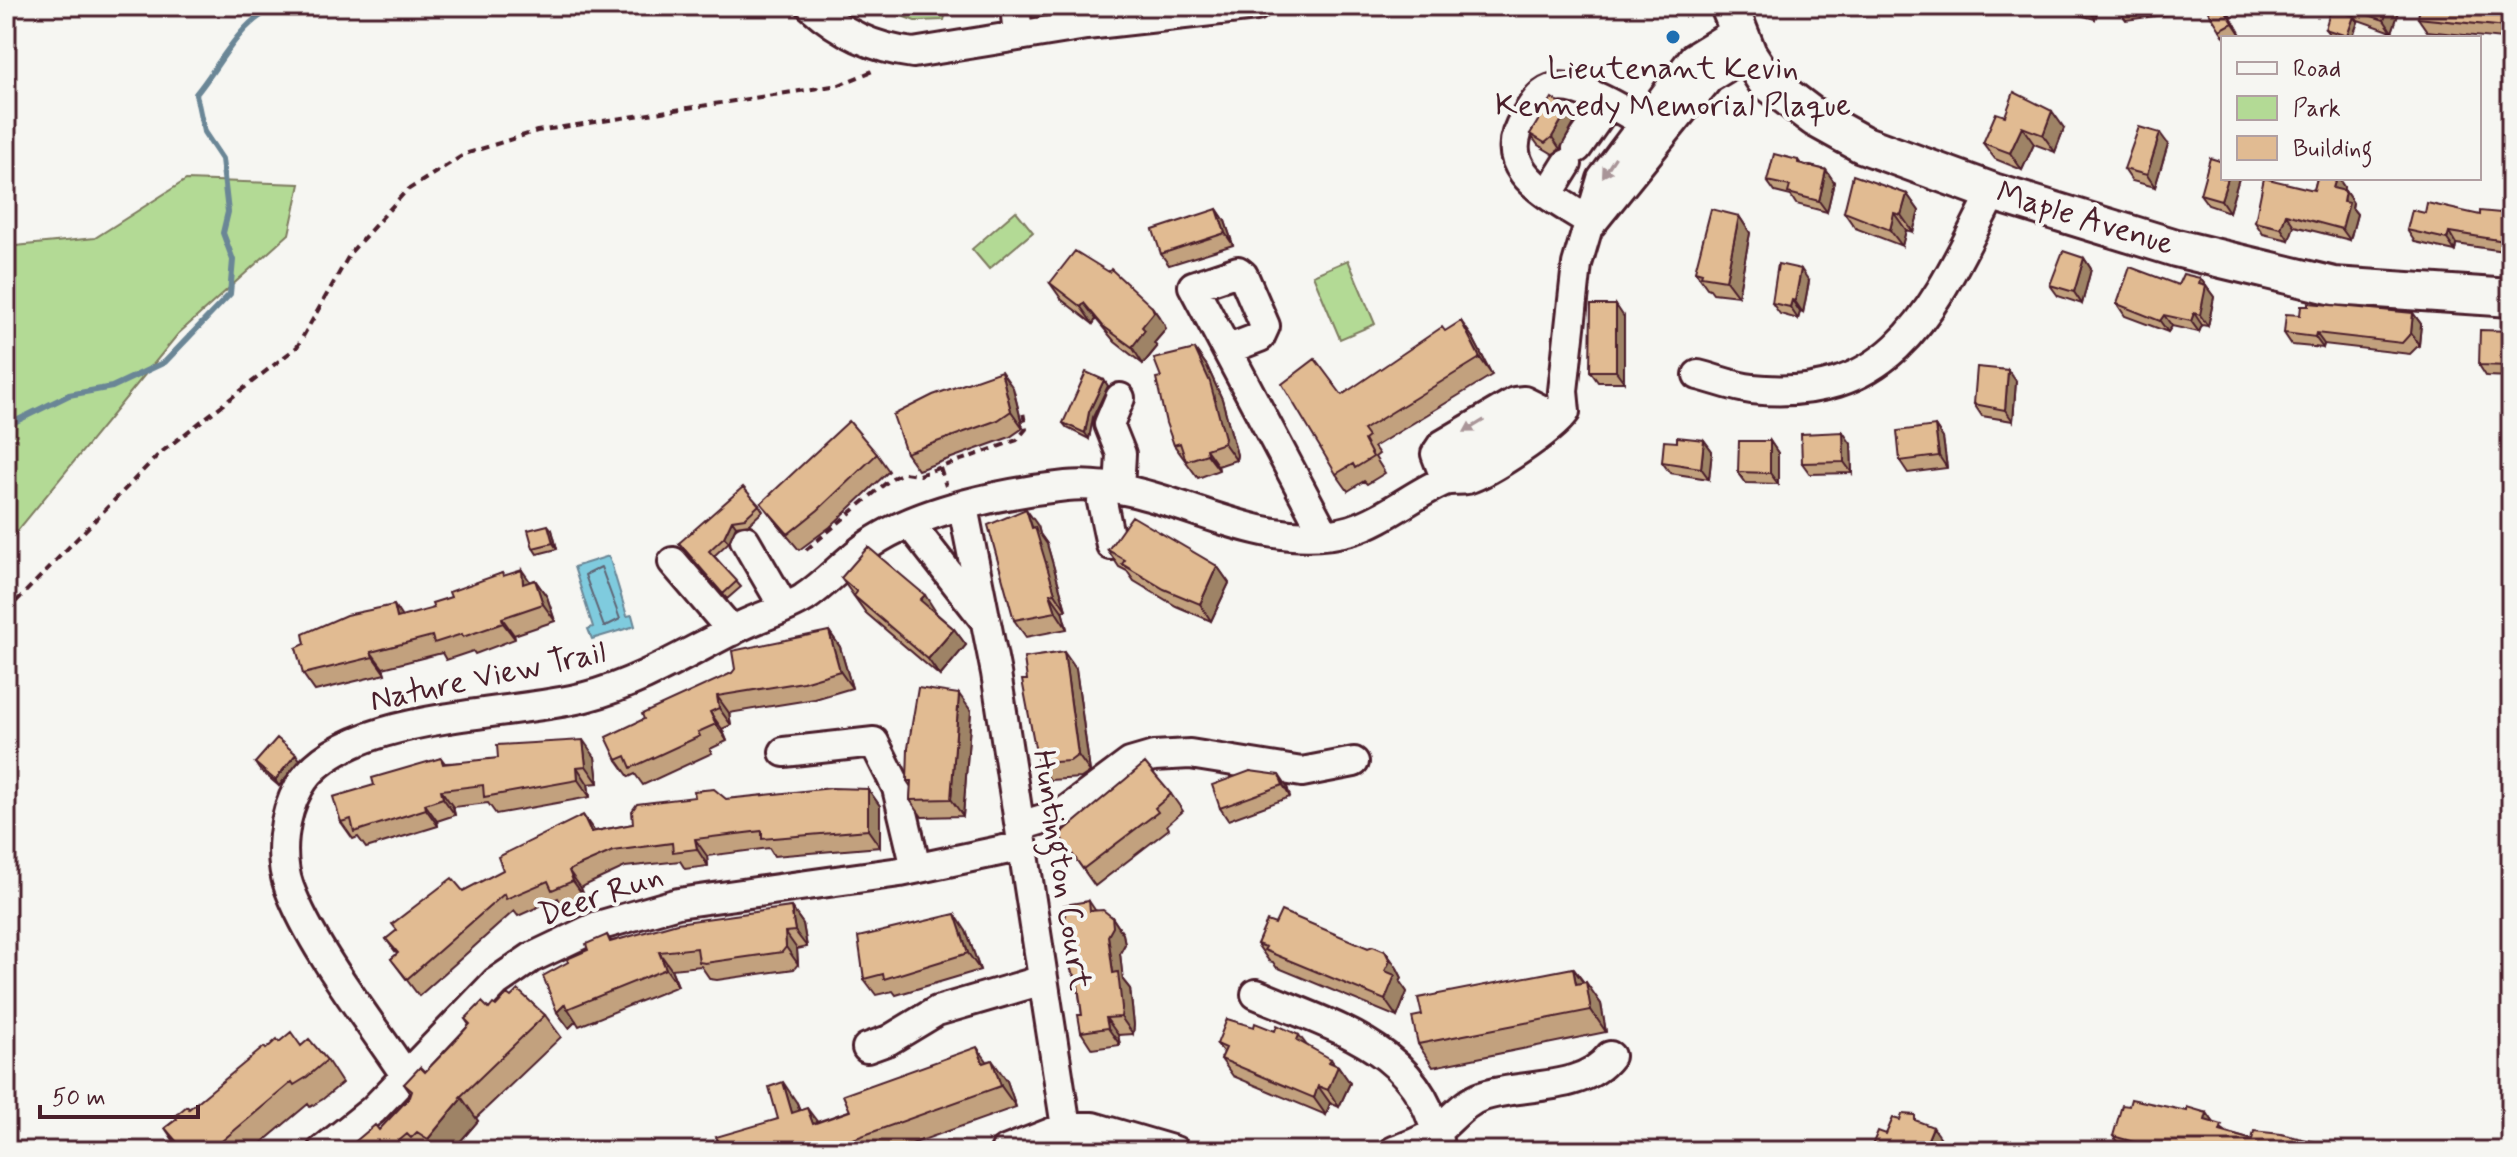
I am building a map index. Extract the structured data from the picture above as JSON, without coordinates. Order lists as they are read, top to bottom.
{
  "streets": {
    "main road": ["Maple Avenue"],
    "street": ["Nature View Trail", "Huntington Court", "Deer Run"]
  },
  "crossings": [
    ["Maple Avenue", "Nature View Trail"],
    ["Nature View Trail", "Huntington Court"],
    ["Nature View Trail", "Deer Run"],
    ["Huntington Court", "Deer Run"]
  ],
  "places": ["Lieutenant Kevin Kennedy Memorial Plaque"],
  "legend": ["Road", "Park", "Building"],
  "scale_bar": "50 m"
}
